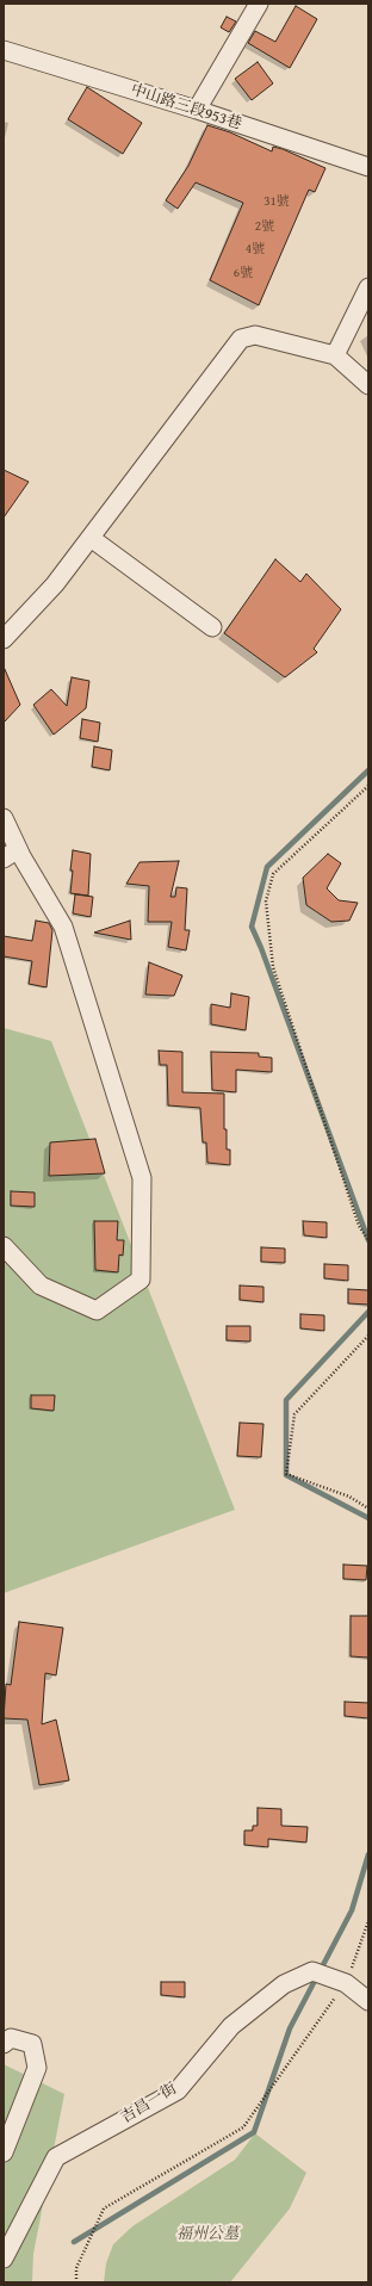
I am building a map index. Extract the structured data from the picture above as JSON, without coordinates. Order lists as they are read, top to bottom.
{
  "streets": {
    "street": ["中山路三段953巷", "吉昌一街"]
  },
  "parks": ["福州公墓"],
  "house_numbers": [
    "31號",
    "2號",
    "4號",
    "6號"
  ]
}
